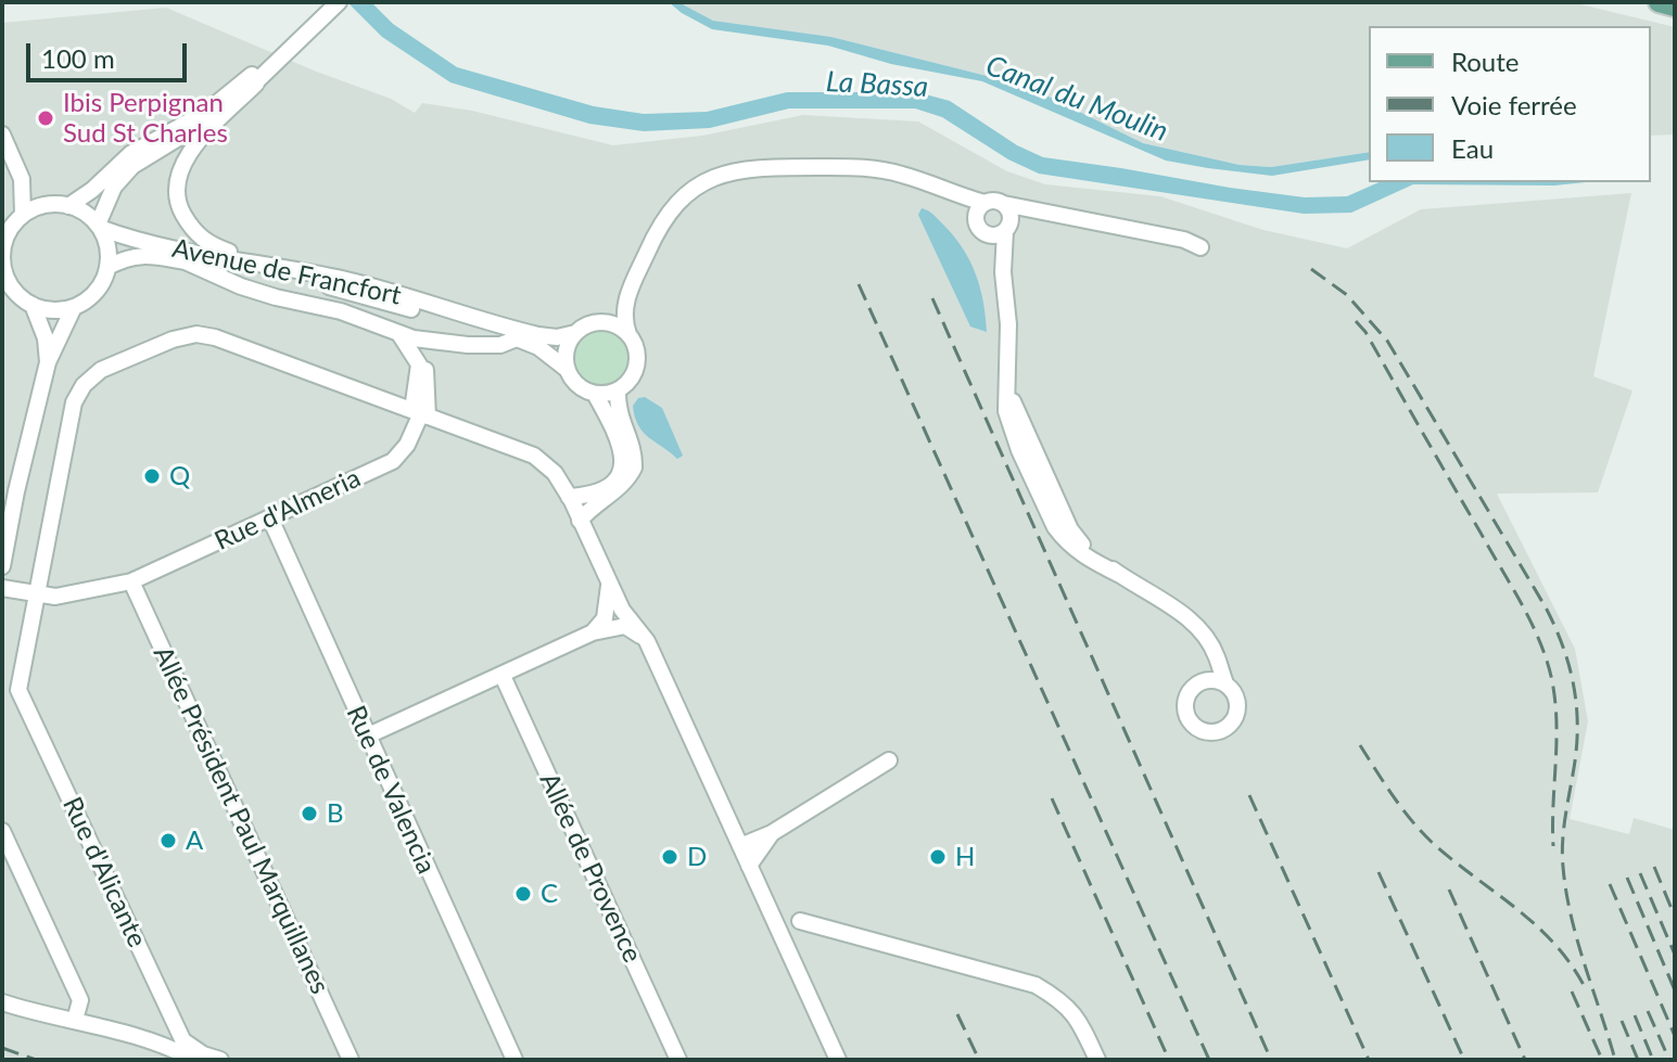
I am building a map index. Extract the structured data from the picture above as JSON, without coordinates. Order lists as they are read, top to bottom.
{
  "streets": {
    "street": [
      "Avenue de Francfort",
      "Rue d'Almeria",
      "Rue de Valencia",
      "Allée Président Paul Marquillanes",
      "Allée de Provence",
      "Rue d'Alicante"
    ]
  },
  "crossings": [
    ["Rue d'Almeria", "Rue de Valencia"],
    ["Rue d'Almeria", "Allée Président Paul Marquillanes"],
    ["Rue d'Almeria", "Rue d'Alicante"]
  ],
  "water": ["La Bassa", "Canal du Moulin"],
  "places": [
    "Ibis Perpignan Sud St Charles",
    "Q",
    "B",
    "A",
    "D",
    "H",
    "C"
  ],
  "legend": ["Route", "Voie ferrée", "Eau"],
  "scale_bar": "100 m"
}
